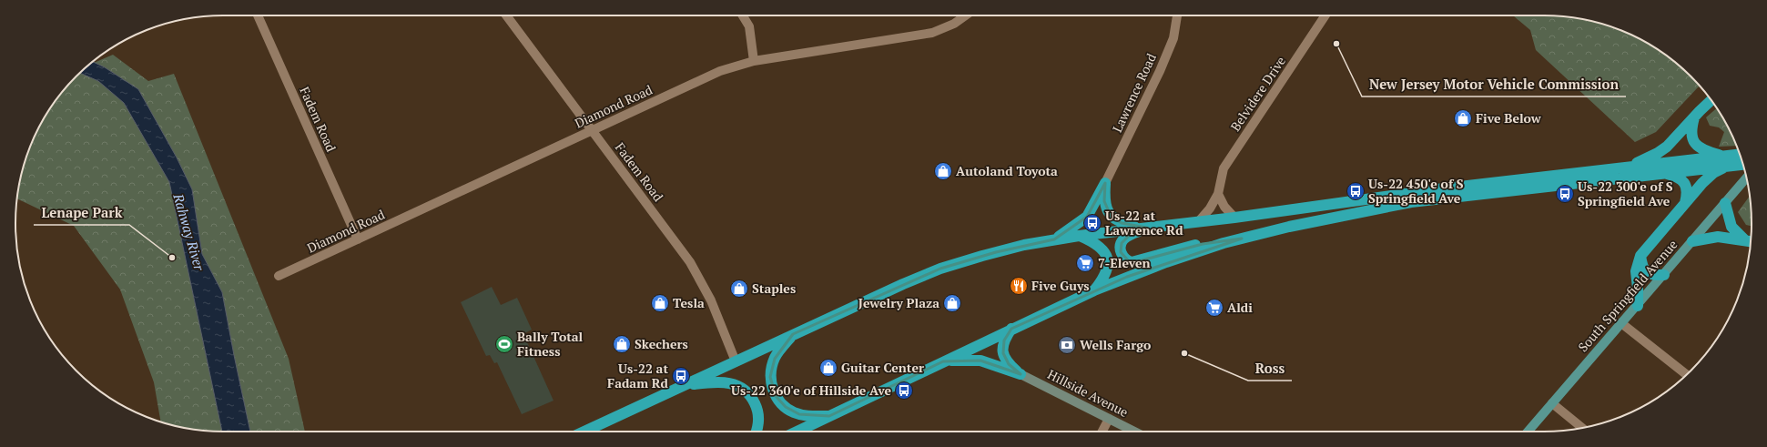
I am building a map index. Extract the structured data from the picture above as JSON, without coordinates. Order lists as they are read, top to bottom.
{
  "streets": {
    "main road": ["South Springfield Avenue"],
    "street": [
      "Lawrence Road",
      "Belvidere Drive",
      "Diamond Road",
      "Fadem Road",
      "Hillside Avenue"
    ]
  },
  "crossings": [
    ["Diamond Road", "Fadem Road"]
  ],
  "water": ["Rahway River"],
  "places": {
    "other": ["New Jersey Motor Vehicle Commission", "Lenape Park", "Ross"],
    "shop": [
      "Five Below",
      "Autoland Toyota",
      "Staples",
      "Tesla",
      "Jewelry Plaza",
      "Skechers",
      "Guitar Center"
    ],
    "bus stop": [
      "Us-22 450'e of S Springfield Ave",
      "Us-22 300'e of S Springfield Ave",
      "Us-22 at Lawrence Rd",
      "Us-22 at Fadam Rd",
      "Us-22 360'e of Hillside Ave"
    ],
    "supermarket": ["7-Eleven", "Aldi"],
    "restaurant": ["Five Guys"],
    "sports": ["Bally Total Fitness"],
    "bank": ["Wells Fargo"]
  }
}
